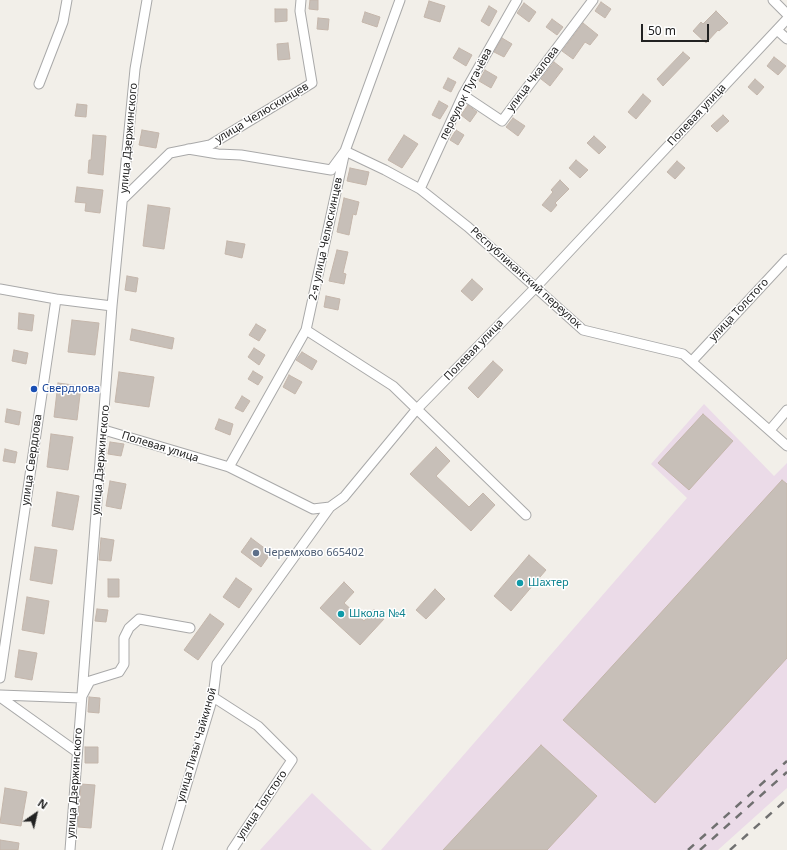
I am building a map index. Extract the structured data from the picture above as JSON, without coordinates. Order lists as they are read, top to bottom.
{
  "streets": {
    "street": [
      "улица Чкалова",
      "переулок Пугачёва",
      "улица Челюскинцев",
      "Полевая улица",
      "улица Дзержинского",
      "2-я улица Челюскинцев",
      "Республиканский переулок",
      "улица Толстого",
      "улица Свердлова",
      "улица Лизы Чайкиной"
    ]
  },
  "crossings": [
    ["улица Чкалова", "переулок Пугачёва"],
    ["переулок Пугачёва", "Республиканский переулок"],
    ["улица Челюскинцев", "улица Дзержинского"],
    ["Полевая улица", "улица Дзержинского"],
    ["Полевая улица", "2-я улица Челюскинцев"],
    ["Полевая улица", "Республиканский переулок"],
    ["Полевая улица", "улица Лизы Чайкиной"],
    ["2-я улица Челюскинцев", "Республиканский переулок"],
    ["Республиканский переулок", "улица Толстого"],
    ["улица Толстого", "улица Лизы Чайкиной"]
  ],
  "places": [
    "Свердлова",
    "Черемхово 665402",
    "Шахтер",
    "Школа №4"
  ],
  "scale_bar": "50 m",
  "north": "top right"
}
